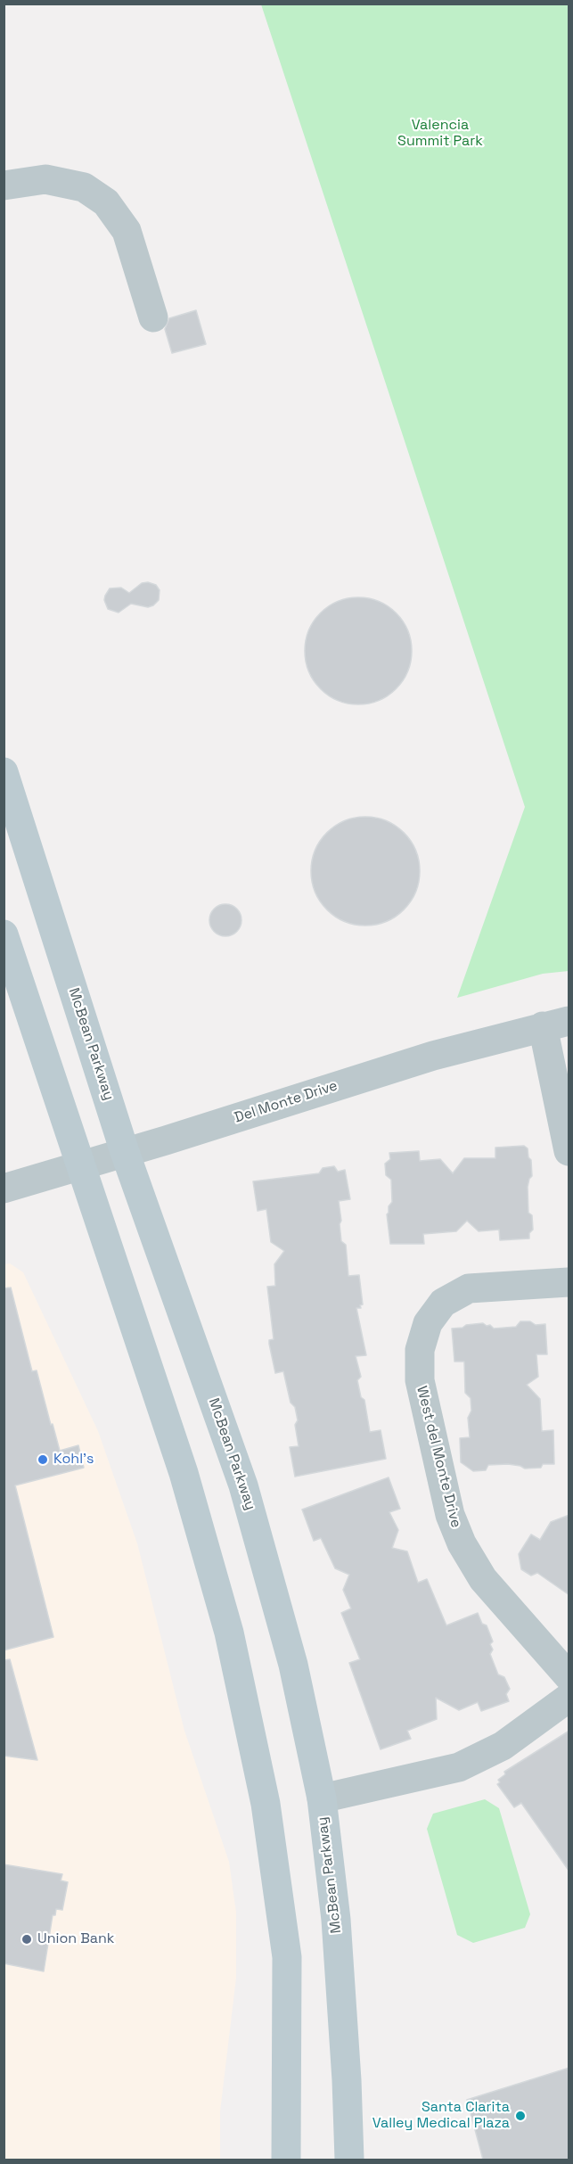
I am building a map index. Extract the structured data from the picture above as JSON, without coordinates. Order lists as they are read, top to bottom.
{
  "streets": {
    "main road": ["McBean Parkway"],
    "street": ["Del Monte Drive", "West del Monte Drive"]
  },
  "crossings": [
    ["McBean Parkway", "Del Monte Drive"]
  ],
  "parks": ["Valencia Summit Park"],
  "places": ["Kohl's", "Union Bank", "Santa Clarita Valley Medical Plaza"]
}
